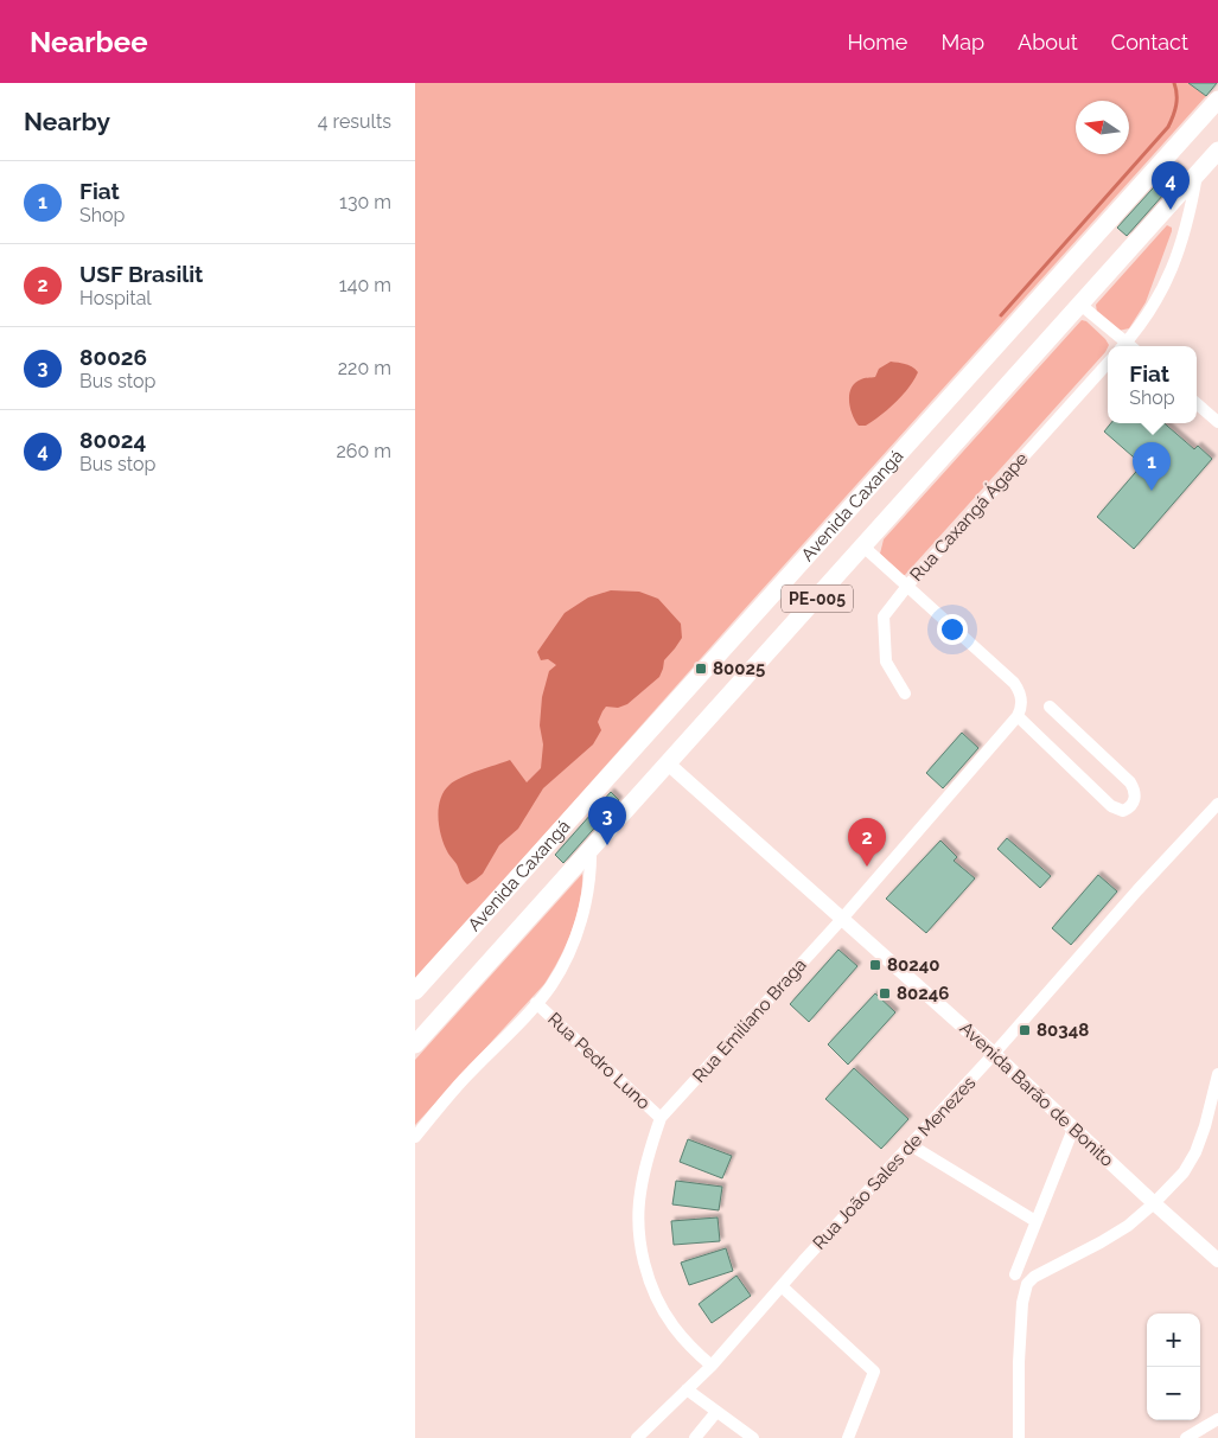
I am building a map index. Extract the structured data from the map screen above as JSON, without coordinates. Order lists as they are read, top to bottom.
{
  "streets": {
    "main road": ["Avenida Caxangá", "PE-005"],
    "street": [
      "Rua Caxangá Ágape",
      "Rua Emiliano Braga",
      "Rua Pedro Luno",
      "Avenida Barão de Bonito",
      "Rua João Sales de Menezes"
    ]
  },
  "crossings": [
    ["Avenida Caxangá", "Rua Pedro Luno"],
    ["Avenida Caxangá", "Avenida Barão de Bonito"],
    ["Rua Emiliano Braga", "Rua Pedro Luno"],
    ["Rua Emiliano Braga", "Avenida Barão de Bonito"],
    ["Rua Emiliano Braga", "Rua João Sales de Menezes"],
    ["Avenida Barão de Bonito", "Rua João Sales de Menezes"]
  ],
  "places": {
    "transit": [
      "80025",
      "80240",
      "80246",
      "80348"
    ]
  },
  "north": "left",
  "page": {
    "header": "Nearbee",
    "nav": [
      "Home",
      "Map",
      "About",
      "Contact"
    ],
    "heading": ["Nearby", "4 results"],
    "list": [
      {
        "mark": "1",
        "name": "Fiat",
        "note": "Shop",
        "value": "130 m"
      },
      {
        "mark": "2",
        "name": "USF Brasilit",
        "note": "Hospital",
        "value": "140 m"
      },
      {
        "mark": "3",
        "name": "80026",
        "note": "Bus stop",
        "value": "220 m"
      },
      {
        "mark": "4",
        "name": "80024",
        "note": "Bus stop",
        "value": "260 m"
      }
    ],
    "pins": [
      "4",
      "1",
      "3",
      "2"
    ],
    "popup": ["Fiat", "Shop"],
    "map_buttons": ["+", "−"]
  }
}
